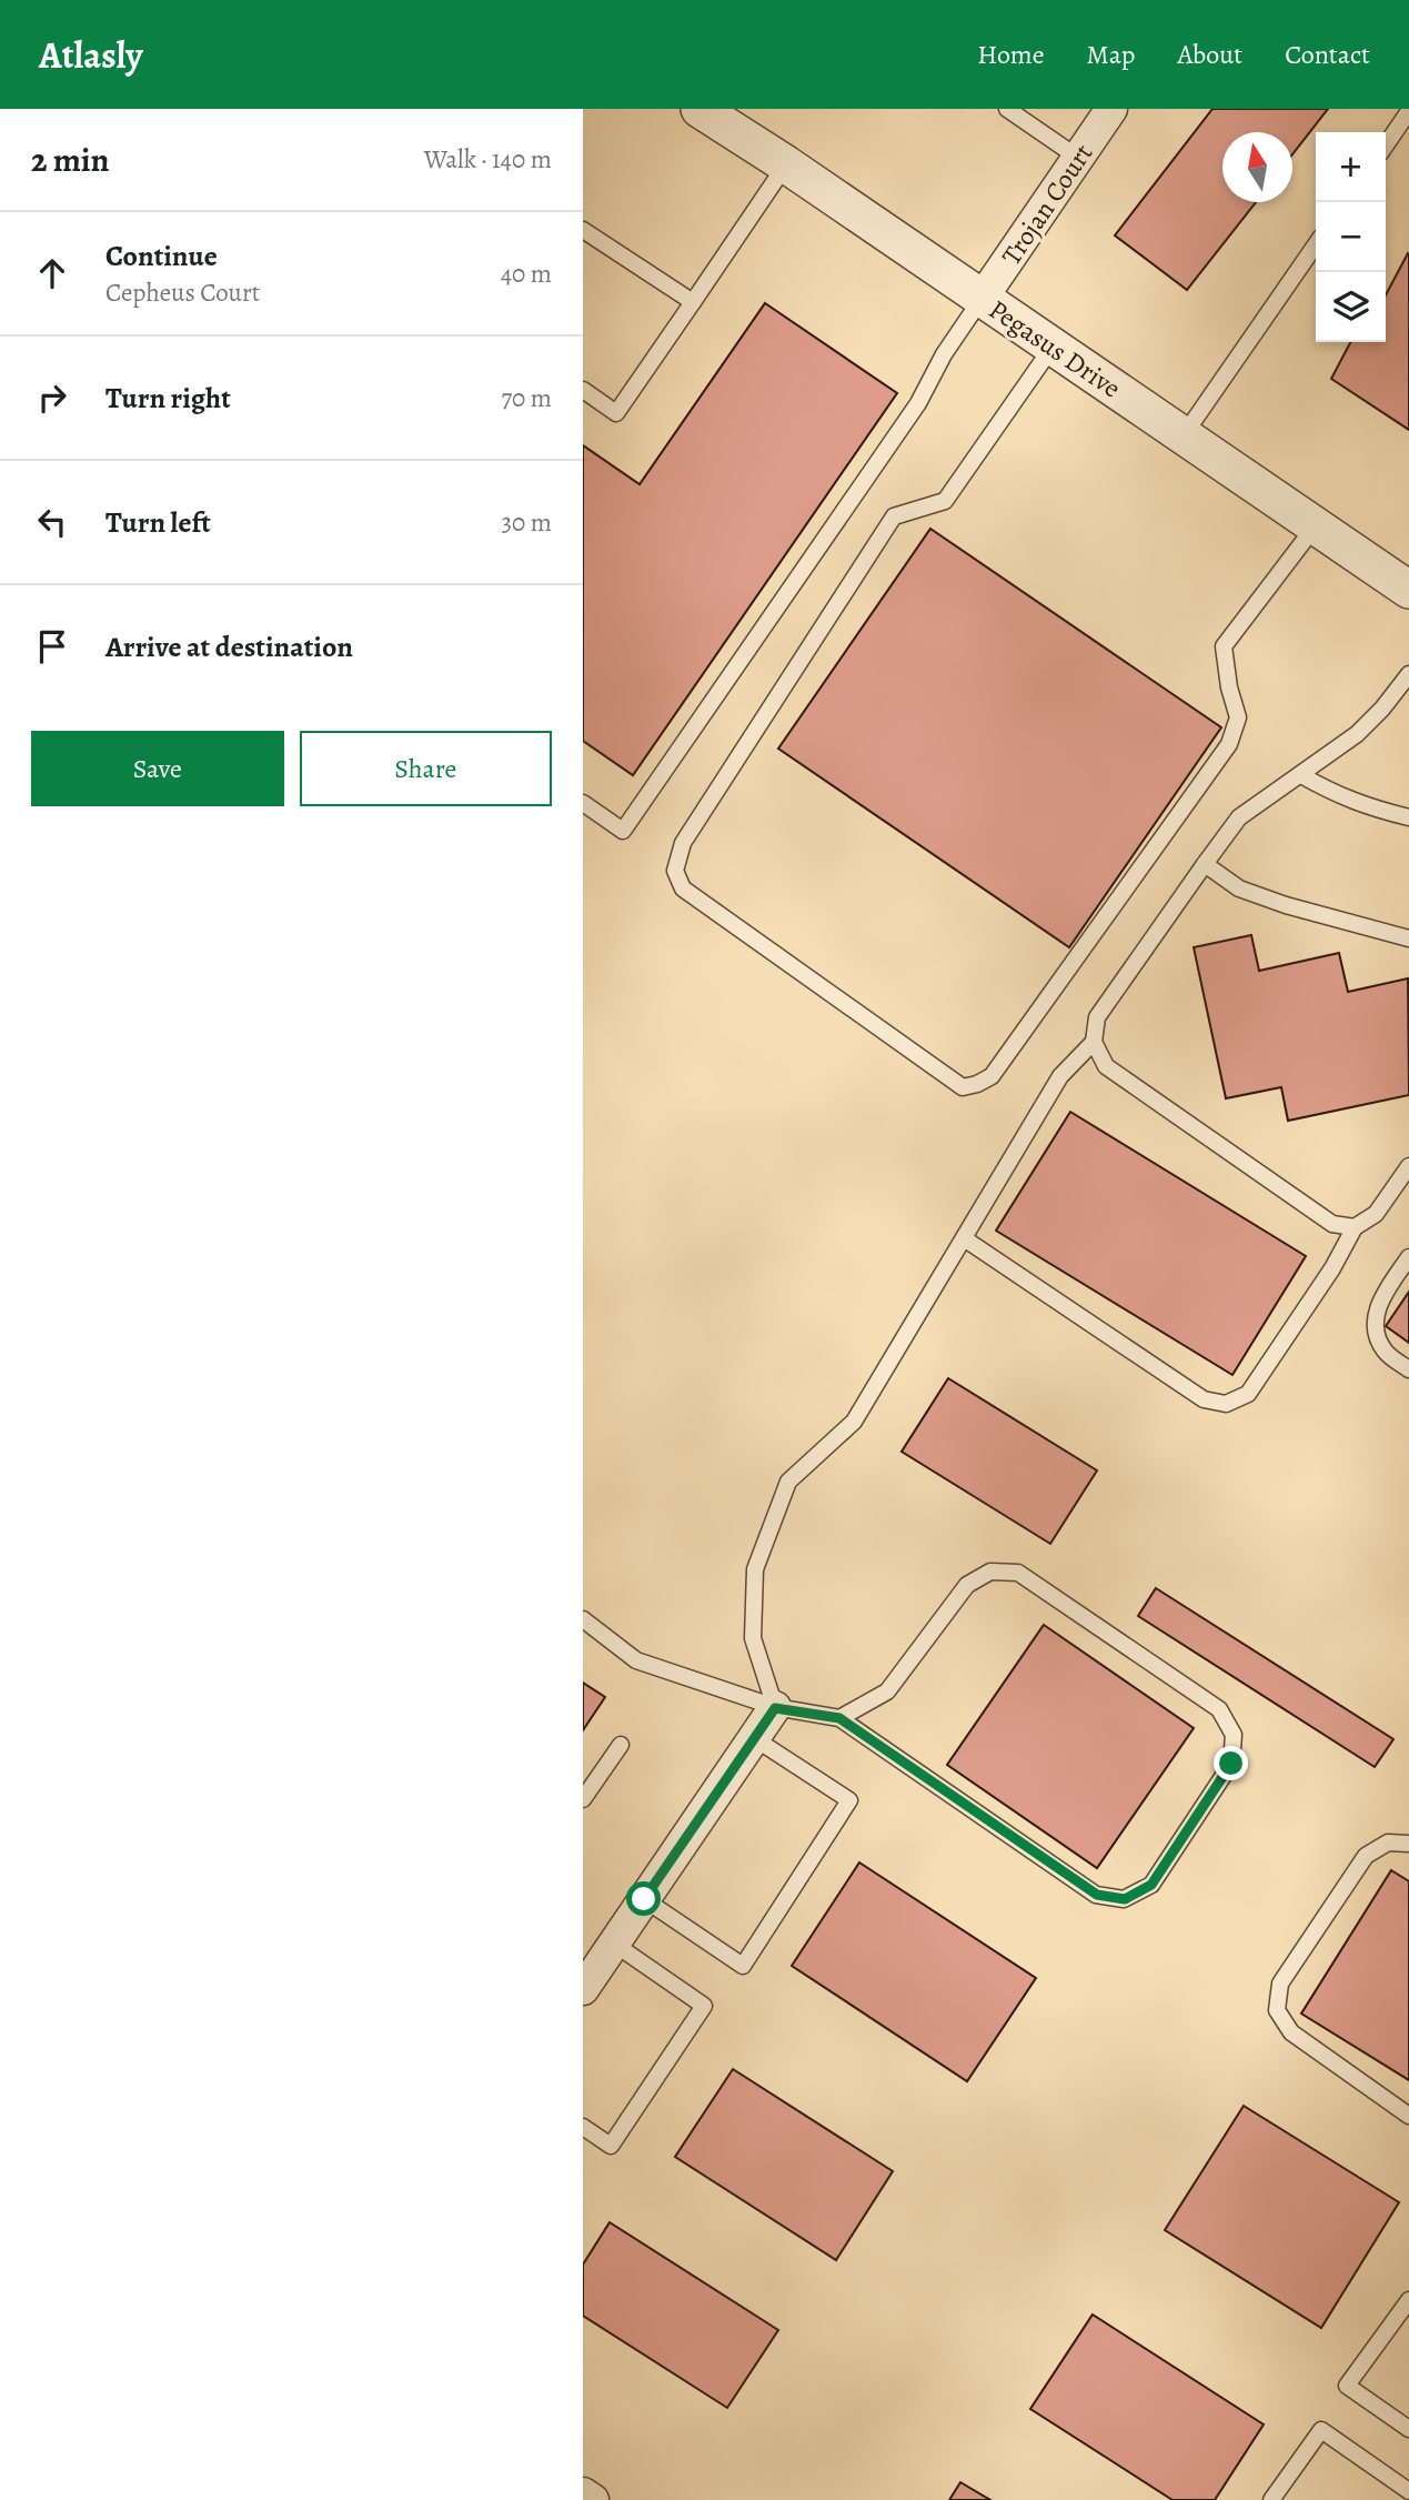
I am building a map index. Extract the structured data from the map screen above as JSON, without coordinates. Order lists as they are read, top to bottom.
{
  "streets": {
    "street": ["Trojan Court", "Pegasus Drive"]
  },
  "crossings": [
    ["Trojan Court", "Pegasus Drive"]
  ],
  "north": "top",
  "page": {
    "header": "Atlasly",
    "nav": [
      "Home",
      "Map",
      "About",
      "Contact"
    ],
    "heading": ["2 min", "Walk · 140 m"],
    "map_buttons": ["+", "−"],
    "list": [
      ["Continue", "Cepheus Court", "40 m"],
      ["Turn right", "70 m"],
      ["Turn left", "30 m"],
      "Arrive at destination"
    ],
    "buttons": ["Save", "Share"]
  }
}
